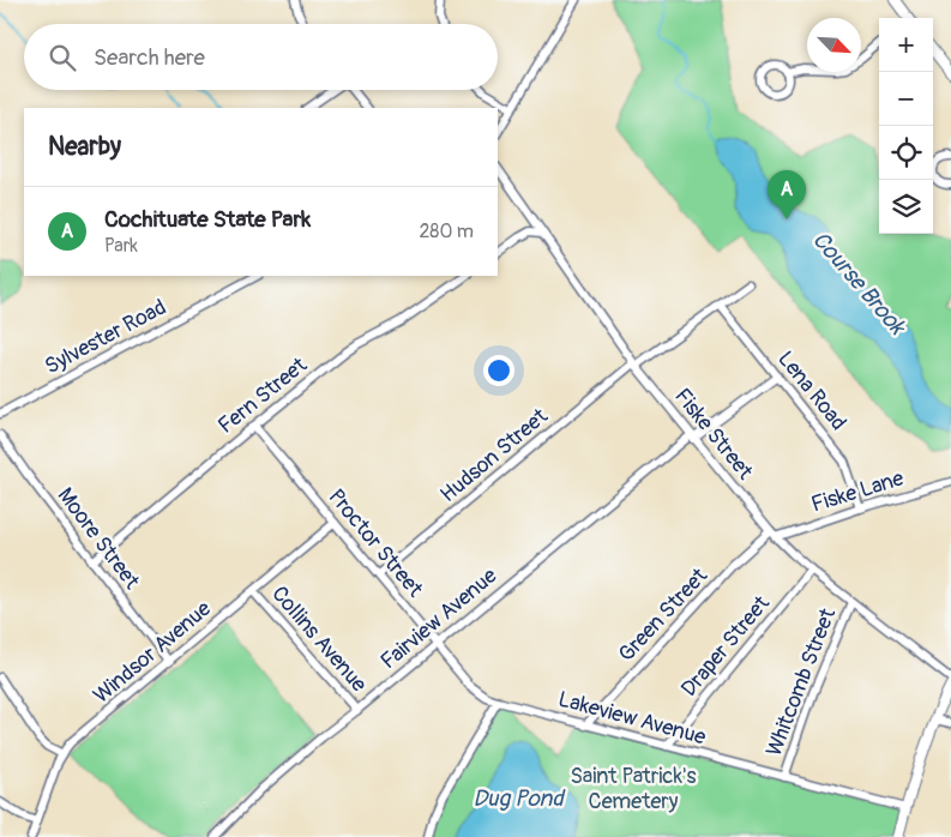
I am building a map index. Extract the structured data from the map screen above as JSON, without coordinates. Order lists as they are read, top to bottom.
{
  "streets": {
    "street": [
      "Sylvester Road",
      "Lena Road",
      "Fern Street",
      "Fiske Street",
      "Hudson Street",
      "Fiske Lane",
      "Moore Street",
      "Proctor Street",
      "Green Street",
      "Fairview Avenue",
      "Collins Avenue",
      "Draper Street",
      "Windsor Avenue",
      "Whitcomb Street",
      "Lakeview Avenue"
    ]
  },
  "crossings": [
    ["Lena Road", "Hudson Street"],
    ["Lena Road", "Fiske Lane"],
    ["Lena Road", "Fairview Avenue"],
    ["Fern Street", "Moore Street"],
    ["Fern Street", "Proctor Street"],
    ["Fiske Street", "Hudson Street"],
    ["Fiske Street", "Fiske Lane"],
    ["Fiske Street", "Green Street"],
    ["Fiske Street", "Fairview Avenue"],
    ["Fiske Street", "Draper Street"],
    ["Fiske Street", "Whitcomb Street"],
    ["Hudson Street", "Proctor Street"],
    ["Fiske Lane", "Green Street"],
    ["Moore Street", "Windsor Avenue"],
    ["Proctor Street", "Fairview Avenue"],
    ["Proctor Street", "Windsor Avenue"],
    ["Proctor Street", "Lakeview Avenue"],
    ["Green Street", "Lakeview Avenue"],
    ["Fairview Avenue", "Collins Avenue"],
    ["Collins Avenue", "Windsor Avenue"],
    ["Draper Street", "Lakeview Avenue"],
    ["Whitcomb Street", "Lakeview Avenue"]
  ],
  "water": ["Course Brook", "Dug Pond"],
  "parks": ["Saint Patrick's Cemetery"],
  "north": "bottom right",
  "page": {
    "map_buttons": ["+", "−"],
    "search": "Search here",
    "heading": "Nearby",
    "pins": "A",
    "list": [
      {
        "mark": "A",
        "name": "Cochituate State Park",
        "note": "Park",
        "value": "280 m"
      }
    ]
  }
}
